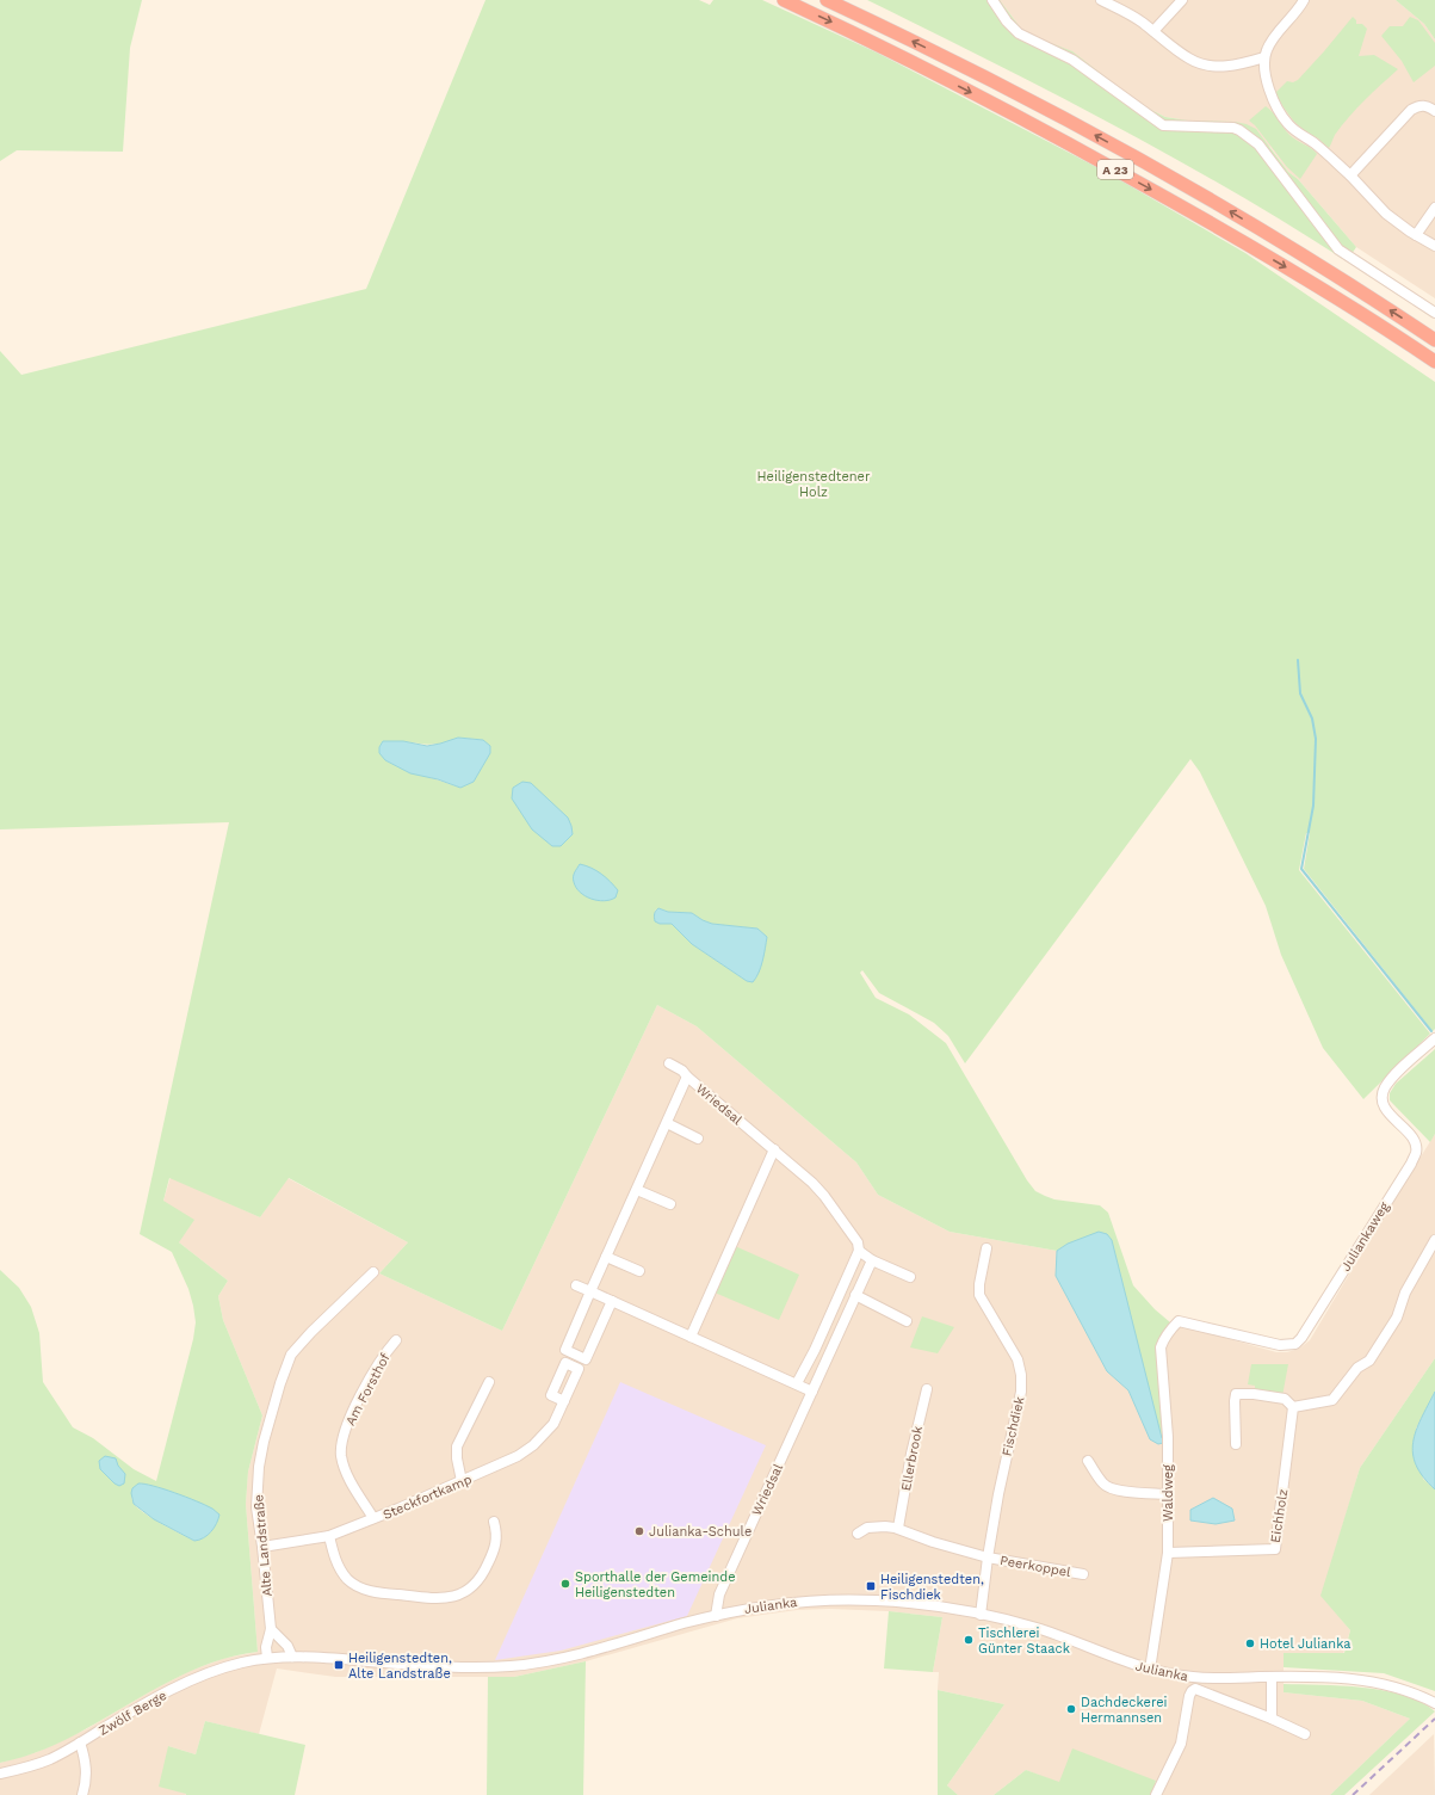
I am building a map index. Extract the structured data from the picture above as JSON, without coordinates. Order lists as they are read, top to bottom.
{
  "streets": {
    "highway": ["A 23"],
    "street": [
      "Wriedsal",
      "Juliankaweg",
      "Am Forsthof",
      "Fischdiek",
      "Ellerbrook",
      "Waldweg",
      "Steckfortkamp",
      "Eichholz",
      "Alte Landstraße",
      "Peerkoppel",
      "Julianka",
      "Zwölf Berge"
    ]
  },
  "crossings": [
    ["Wriedsal", "Julianka"],
    ["Juliankaweg", "Waldweg"],
    ["Am Forsthof", "Steckfortkamp"],
    ["Fischdiek", "Peerkoppel"],
    ["Fischdiek", "Julianka"],
    ["Waldweg", "Eichholz"],
    ["Waldweg", "Julianka"],
    ["Steckfortkamp", "Alte Landstraße"],
    ["Alte Landstraße", "Julianka"],
    ["Alte Landstraße", "Zwölf Berge"],
    ["Julianka", "Zwölf Berge"]
  ],
  "parks": ["Heiligenstedtener Holz"],
  "places": {
    "other": [
      "Julianka-Schule",
      "Sporthalle der Gemeinde Heiligenstedten",
      "Tischlerei Günter Staack",
      "Hotel Julianka",
      "Dachdeckerei Hermannsen"
    ],
    "transit": ["Heiligenstedten, Fischdiek", "Heiligenstedten, Alte Landstraße"]
  }
}
